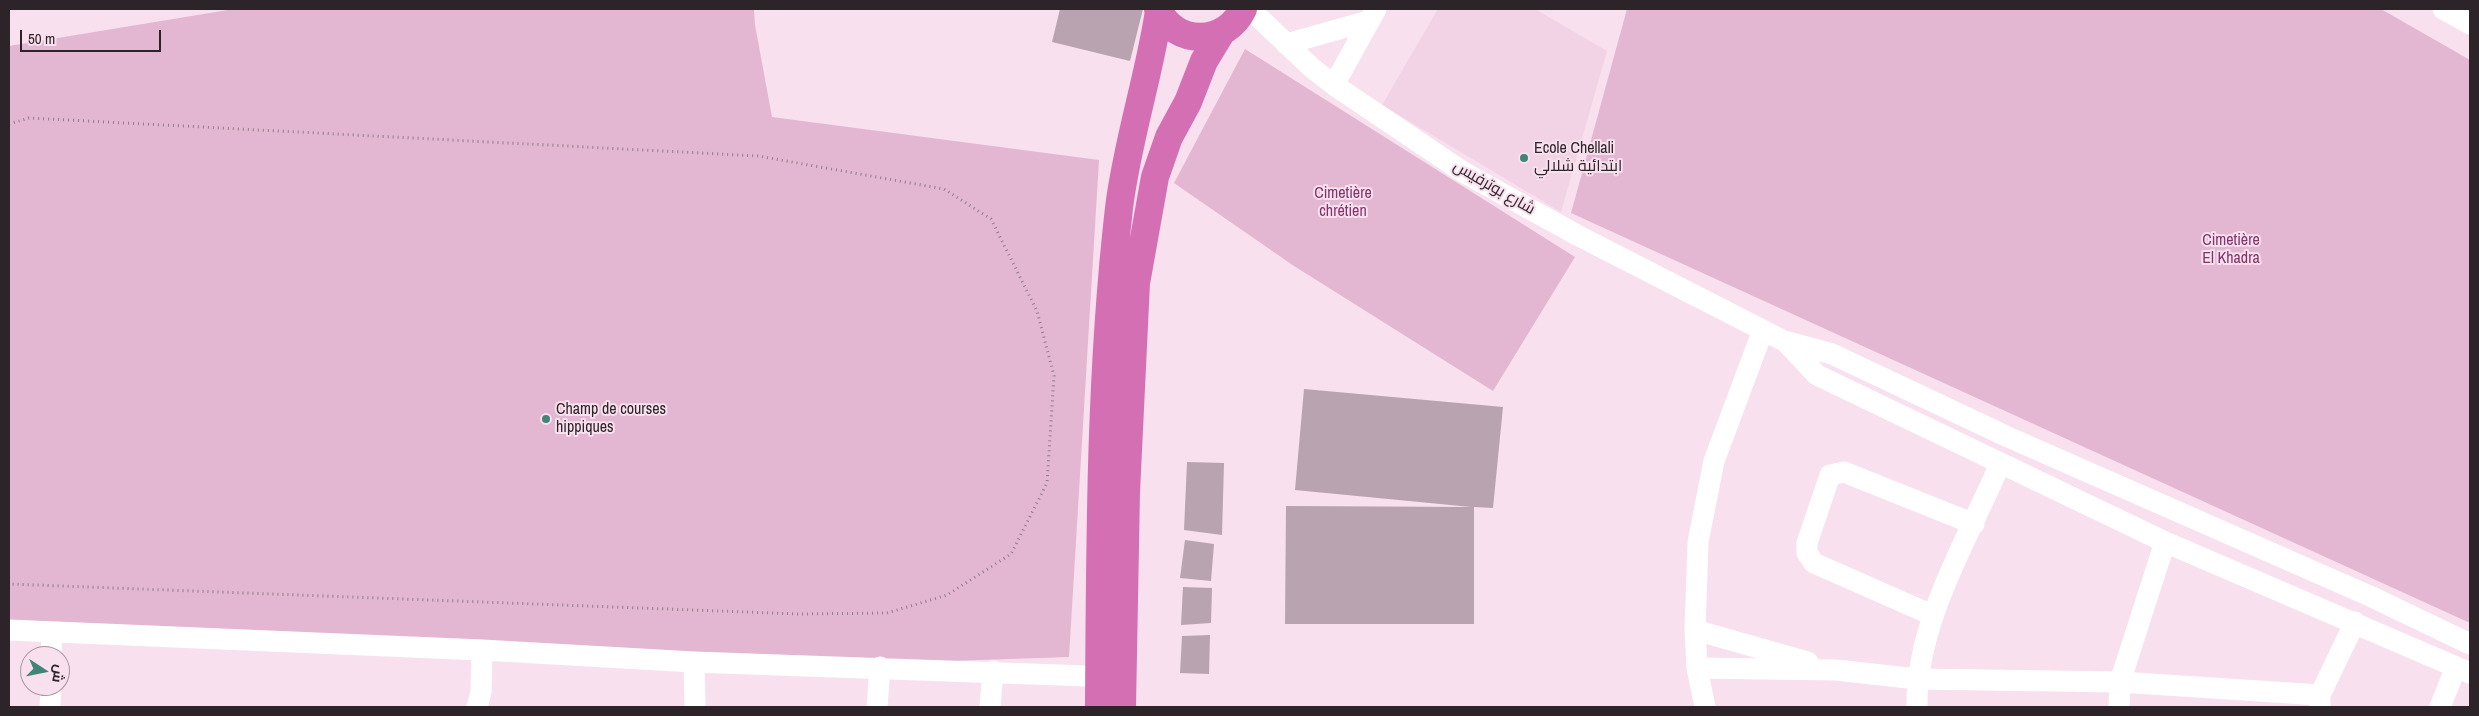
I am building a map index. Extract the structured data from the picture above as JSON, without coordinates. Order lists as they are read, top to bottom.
{
  "streets": {
    "street": ["شارع بوترفيس"]
  },
  "parks": ["Cimetière chrétien", "Cimetière El Khadra"],
  "places": ["Ecole Chellali ابتدائية شلالي", "Champ de courses hippiques"],
  "scale_bar": "50 m",
  "north": "right"
}
